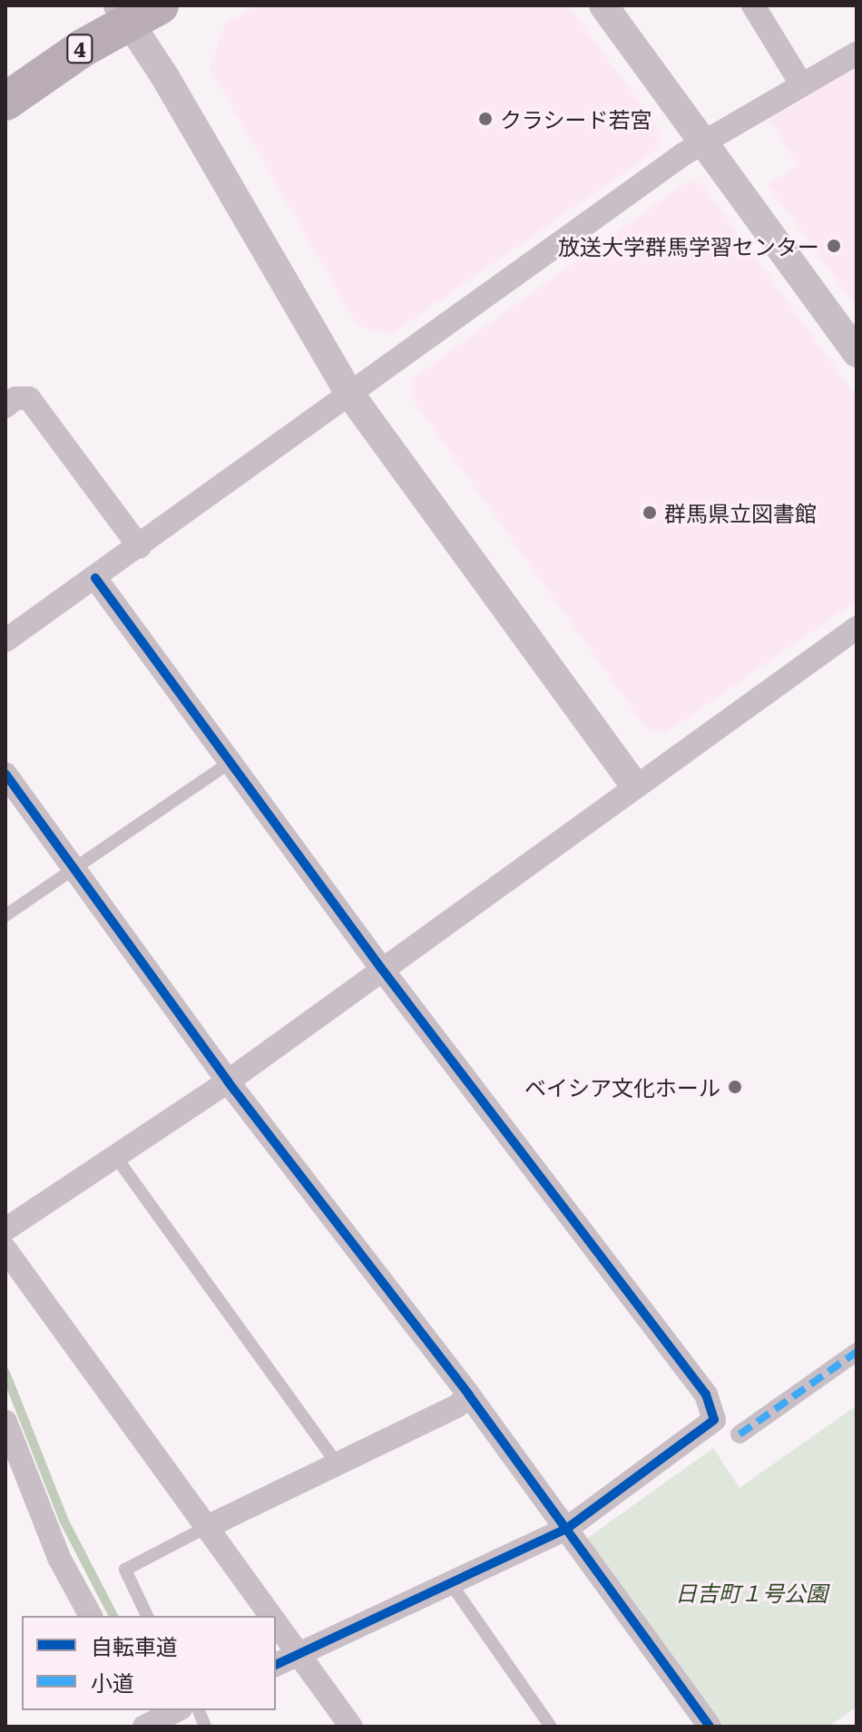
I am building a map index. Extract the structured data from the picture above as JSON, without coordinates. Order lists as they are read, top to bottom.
{
  "streets": {
    "main road": ["4"]
  },
  "parks": ["日吉町１号公園"],
  "places": [
    "クラシード若宮",
    "放送大学群馬学習センター",
    "群馬県立図書館",
    "ベイシア文化ホール"
  ],
  "legend": ["自転車道", "小道"]
}
